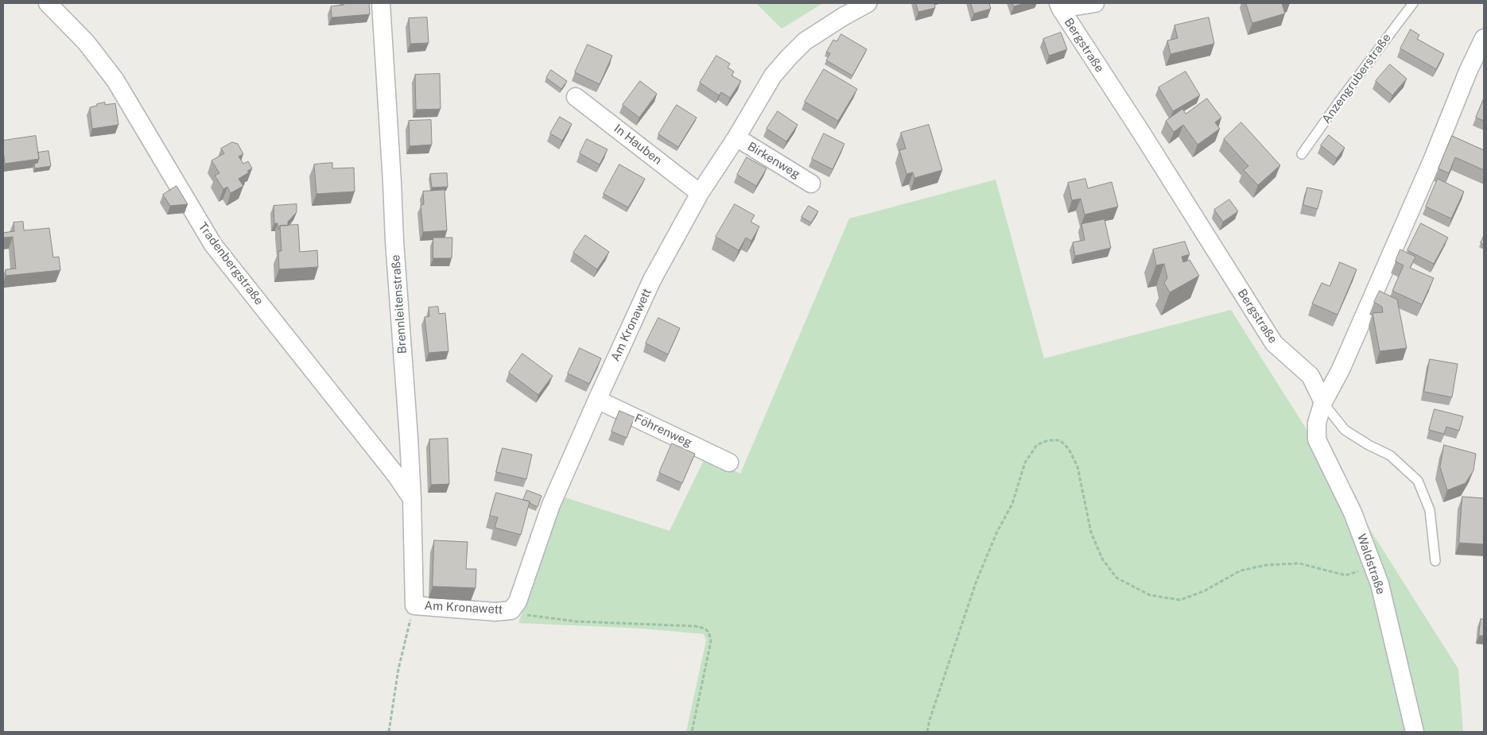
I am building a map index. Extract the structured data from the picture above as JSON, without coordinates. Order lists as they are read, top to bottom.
{
  "streets": {
    "street": [
      "Bergstraße",
      "In Hauben",
      "Birkenweg",
      "Tradenbergstraße",
      "Brennleitenstraße",
      "Am Kronawett",
      "Föhrenweg",
      "Waldstraße"
    ],
    "lane": ["Anzengruberstraße"]
  },
  "crossings": [
    ["Bergstraße", "Waldstraße"],
    ["In Hauben", "Am Kronawett"],
    ["Birkenweg", "Am Kronawett"],
    ["Tradenbergstraße", "Brennleitenstraße"],
    ["Brennleitenstraße", "Am Kronawett"],
    ["Am Kronawett", "Föhrenweg"]
  ]
}
